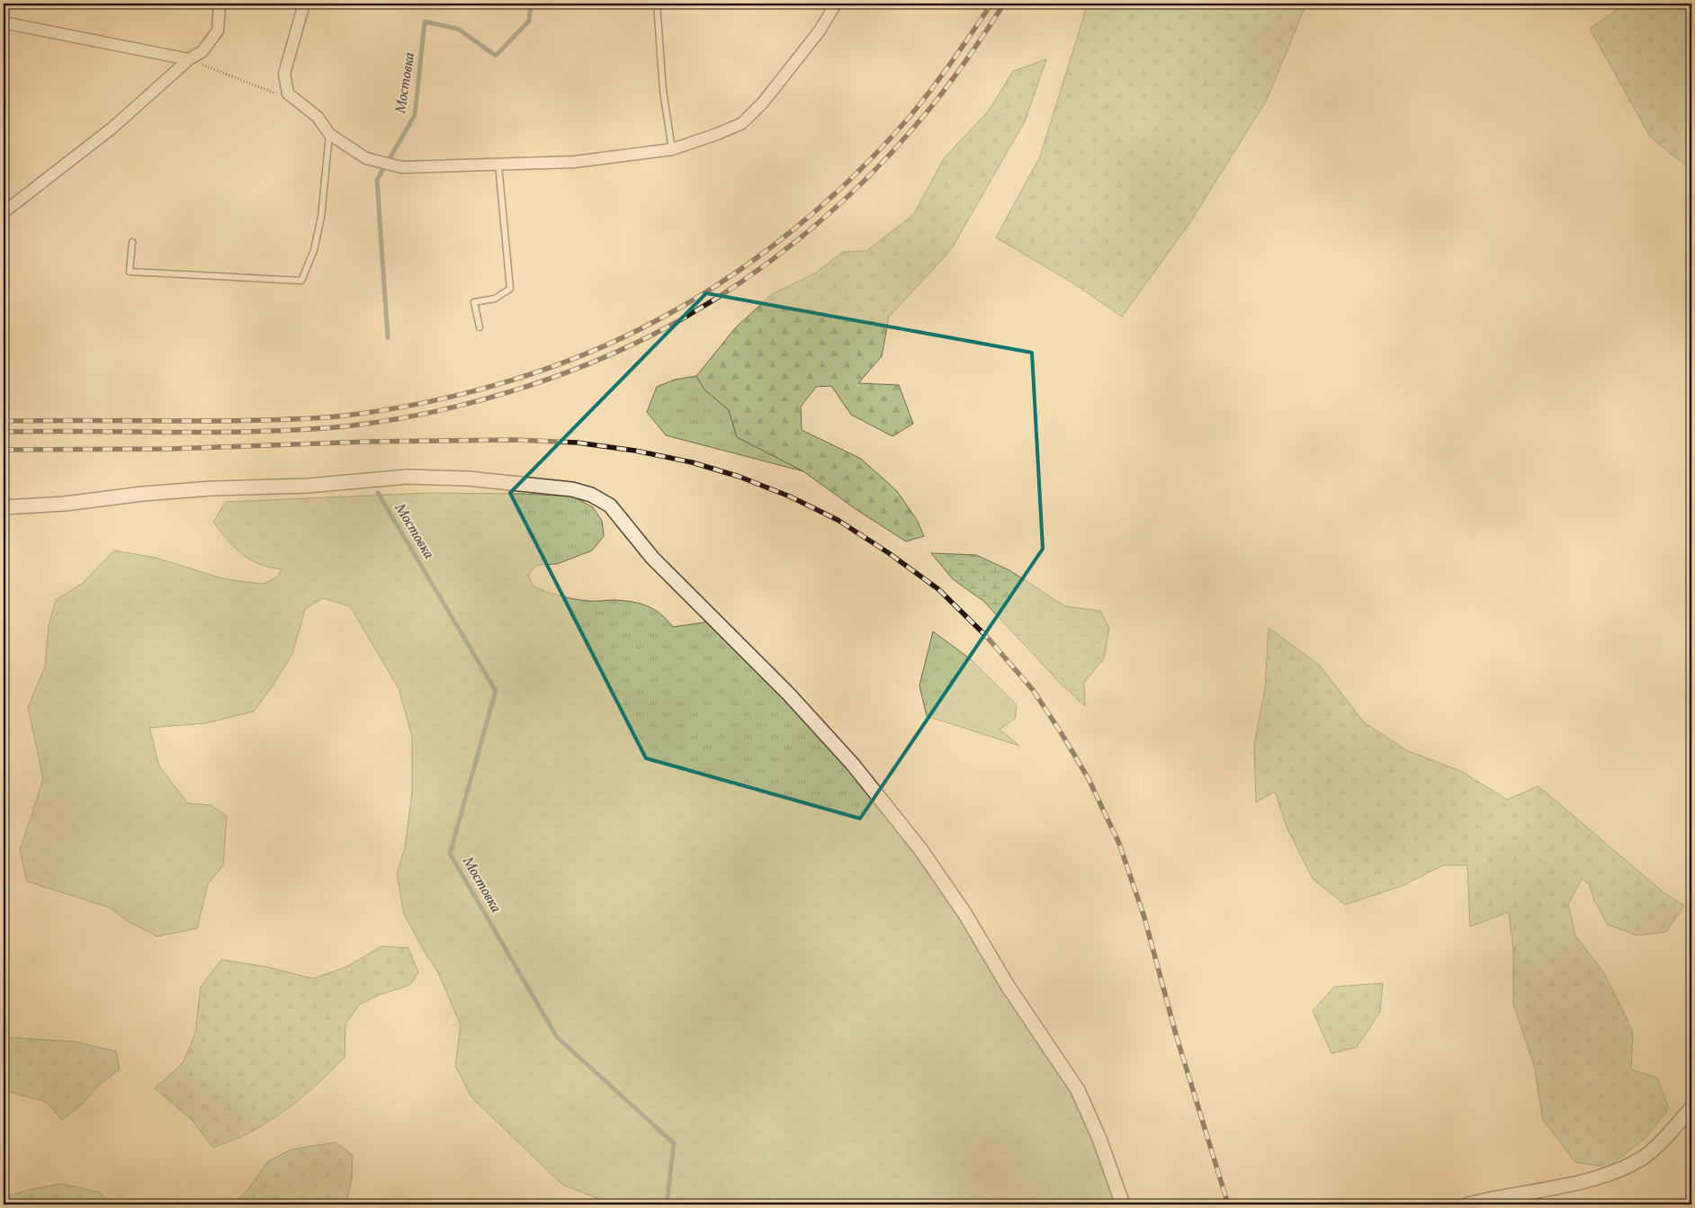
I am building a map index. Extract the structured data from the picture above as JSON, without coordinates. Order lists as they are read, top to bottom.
{
  "water": ["Мостовка"]
}
